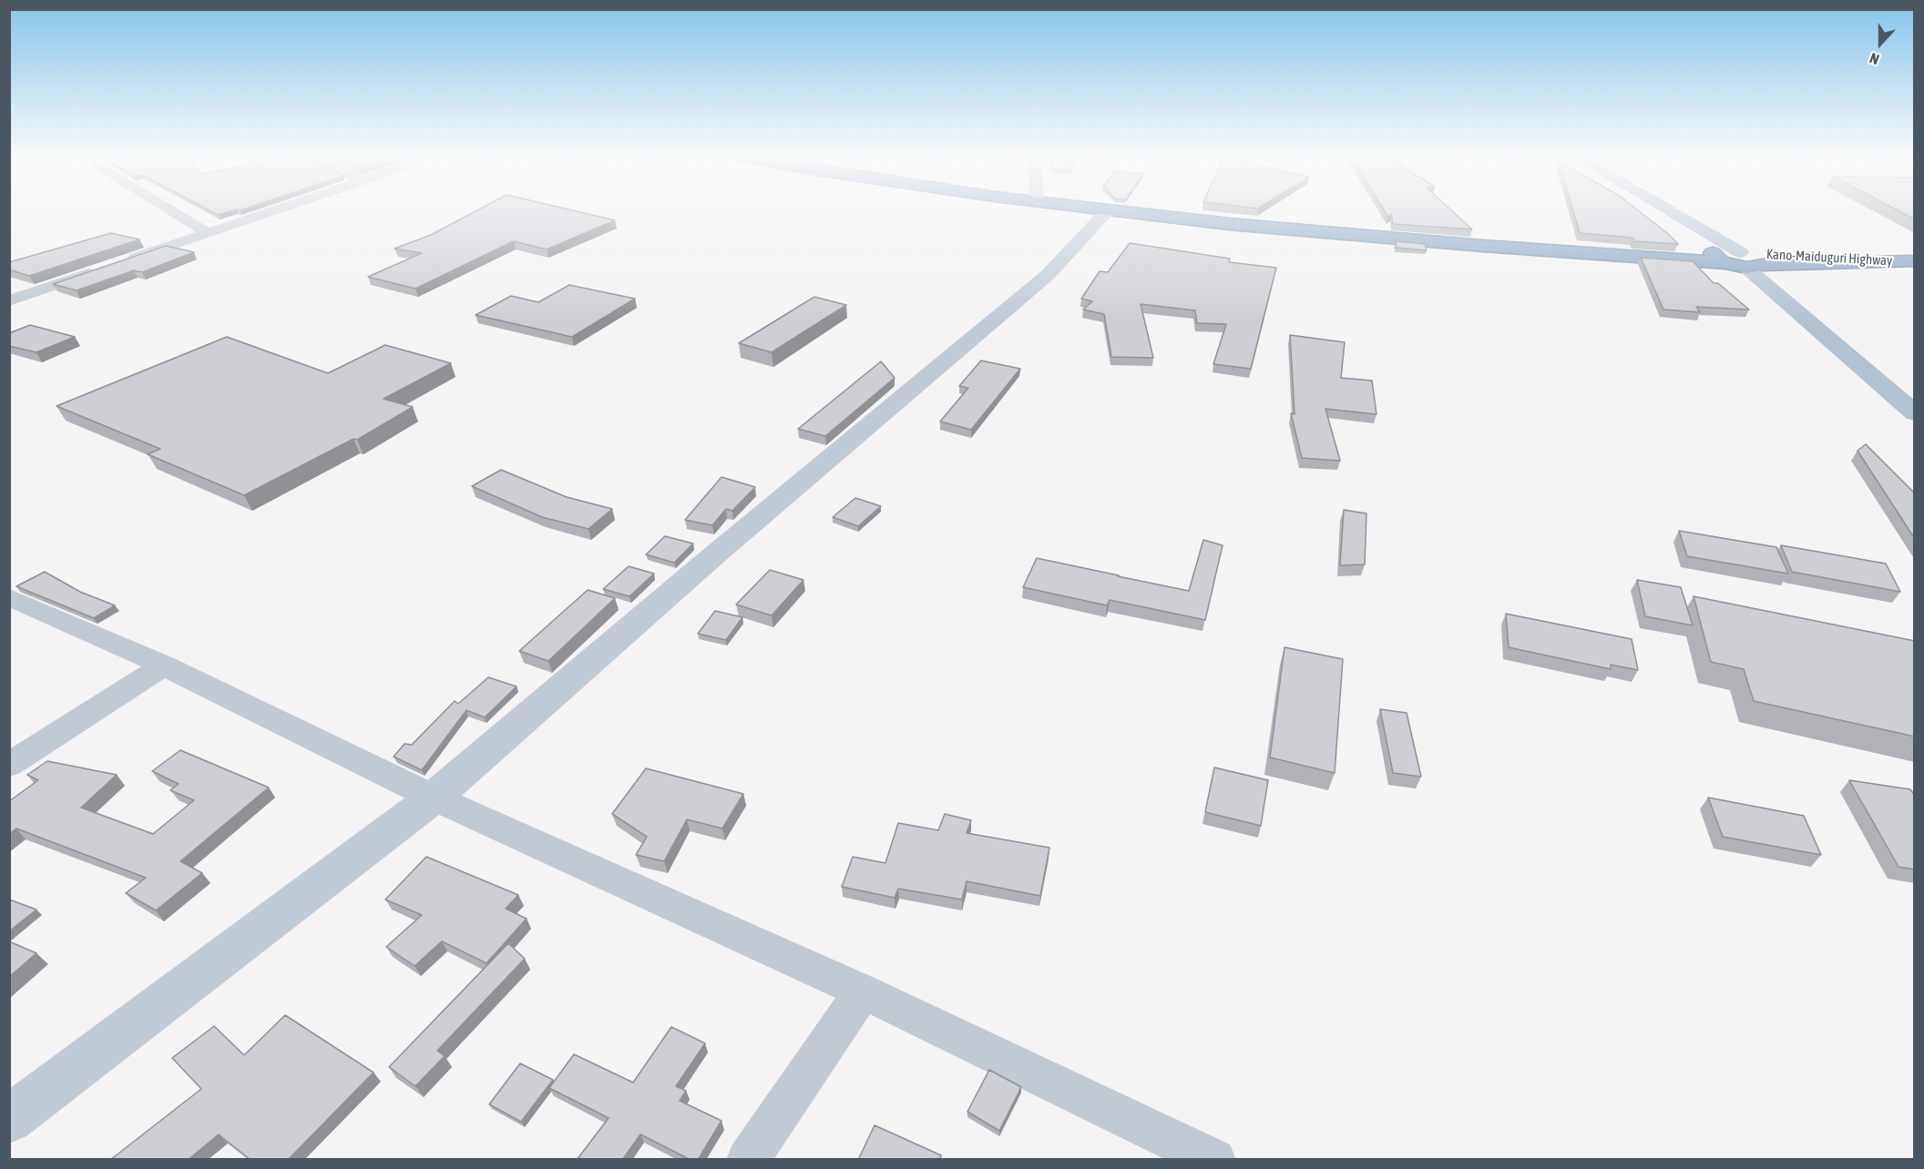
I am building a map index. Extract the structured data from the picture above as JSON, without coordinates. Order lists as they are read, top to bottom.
{
  "streets": {
    "highway": ["Kano-Maiduguri Highway"]
  },
  "north": "bottom"
}
